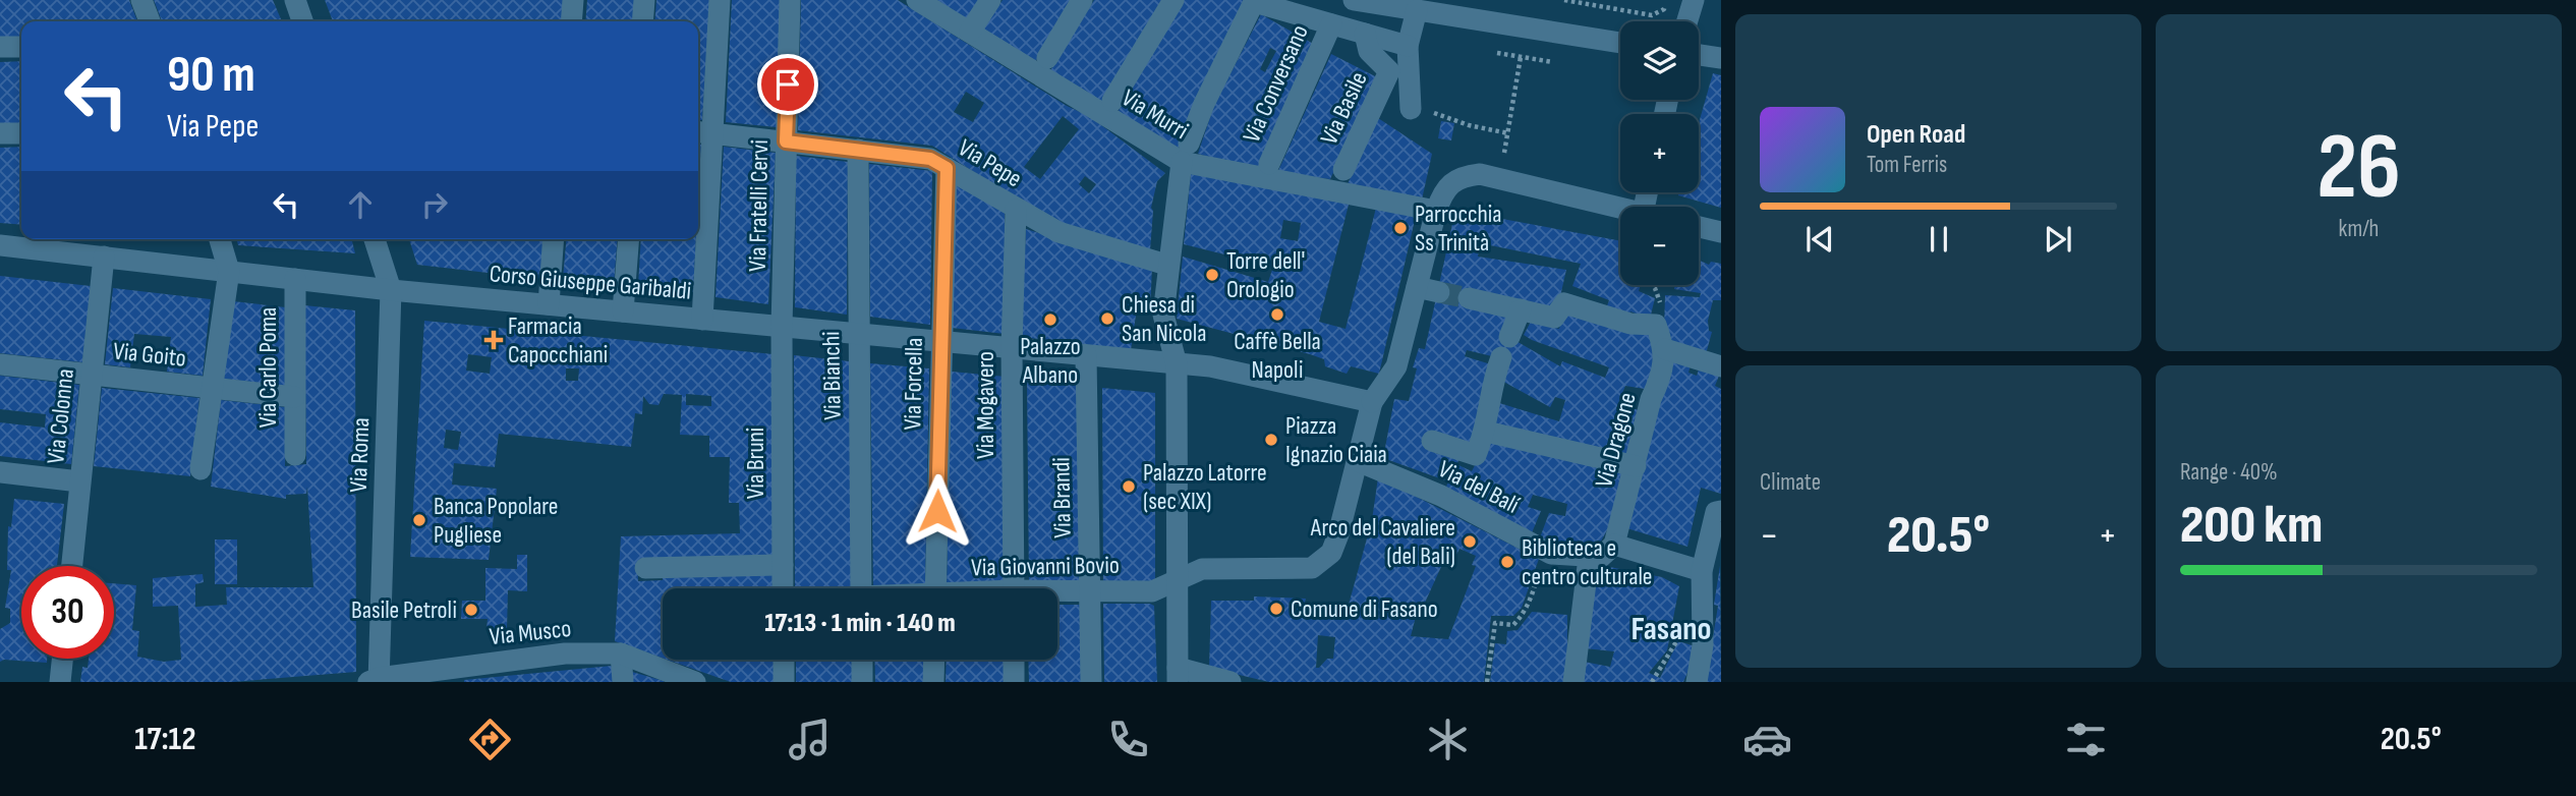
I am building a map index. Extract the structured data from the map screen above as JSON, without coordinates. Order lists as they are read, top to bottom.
{
  "streets": {
    "street": [
      "Via Conversano",
      "Via Basile",
      "Via Murri",
      "Via Pepe",
      "Via Fratelli Cervi",
      "Corso Giuseppe Garibaldi",
      "Via Goito",
      "Via Carlo Poma",
      "Via Bianchi",
      "Via Forcella",
      "Via Mogavero",
      "Via Colonna",
      "Via Dragone",
      "Via Roma",
      "Via Bruni",
      "Via del Balí",
      "Via Brandi",
      "Via Giovanni Bovio",
      "Via Musco"
    ]
  },
  "crossings": [
    ["Via Pepe", "Via Fratelli Cervi"],
    ["Via Pepe", "Via Bianchi"],
    ["Via Pepe", "Via Forcella"],
    ["Via Pepe", "Via Mogavero"],
    ["Via Fratelli Cervi", "Corso Giuseppe Garibaldi"],
    ["Via Fratelli Cervi", "Via Bruni"],
    ["Corso Giuseppe Garibaldi", "Via Carlo Poma"],
    ["Corso Giuseppe Garibaldi", "Via Bianchi"],
    ["Corso Giuseppe Garibaldi", "Via Forcella"],
    ["Corso Giuseppe Garibaldi", "Via Mogavero"],
    ["Corso Giuseppe Garibaldi", "Via Colonna"],
    ["Corso Giuseppe Garibaldi", "Via Roma"],
    ["Corso Giuseppe Garibaldi", "Via Bruni"],
    ["Corso Giuseppe Garibaldi", "Via Brandi"],
    ["Via Goito", "Via Carlo Poma"],
    ["Via Goito", "Via Colonna"],
    ["Via Roma", "Via Musco"],
    ["Via Brandi", "Via Giovanni Bovio"]
  ],
  "districts": ["Fasano"],
  "places": {
    "other": [
      "Parrocchia Ss Trinità",
      "Torre dell' Orologio",
      "Caffè Bella Napoli",
      "Chiesa di San Nicola",
      "Palazzo Albano",
      "Piazza Ignazio Ciaia",
      "Palazzo Latorre (sec XIX)",
      "Banca Popolare Pugliese",
      "Arco del Cavaliere (del Bali)",
      "Biblioteca e centro culturale",
      "Comune di Fasano",
      "Basile Petroli"
    ],
    "health": ["Farmacia Capocchiani"]
  },
  "page": {
    "tile": [
      ["26", "km/h"],
      "Climate",
      ["Range · 40%", "200 km"]
    ],
    "map_buttons": ["+", "−"],
    "turn": ["90 m", "Via Pepe"],
    "song": ["Open Road", "Tom Ferris"],
    "heat": ["−", "20.5°", "+"],
    "limit": "30",
    "trip": "17:13 · 1 min · 140 m",
    "tabs": ["17:12", "20.5°"]
  }
}
